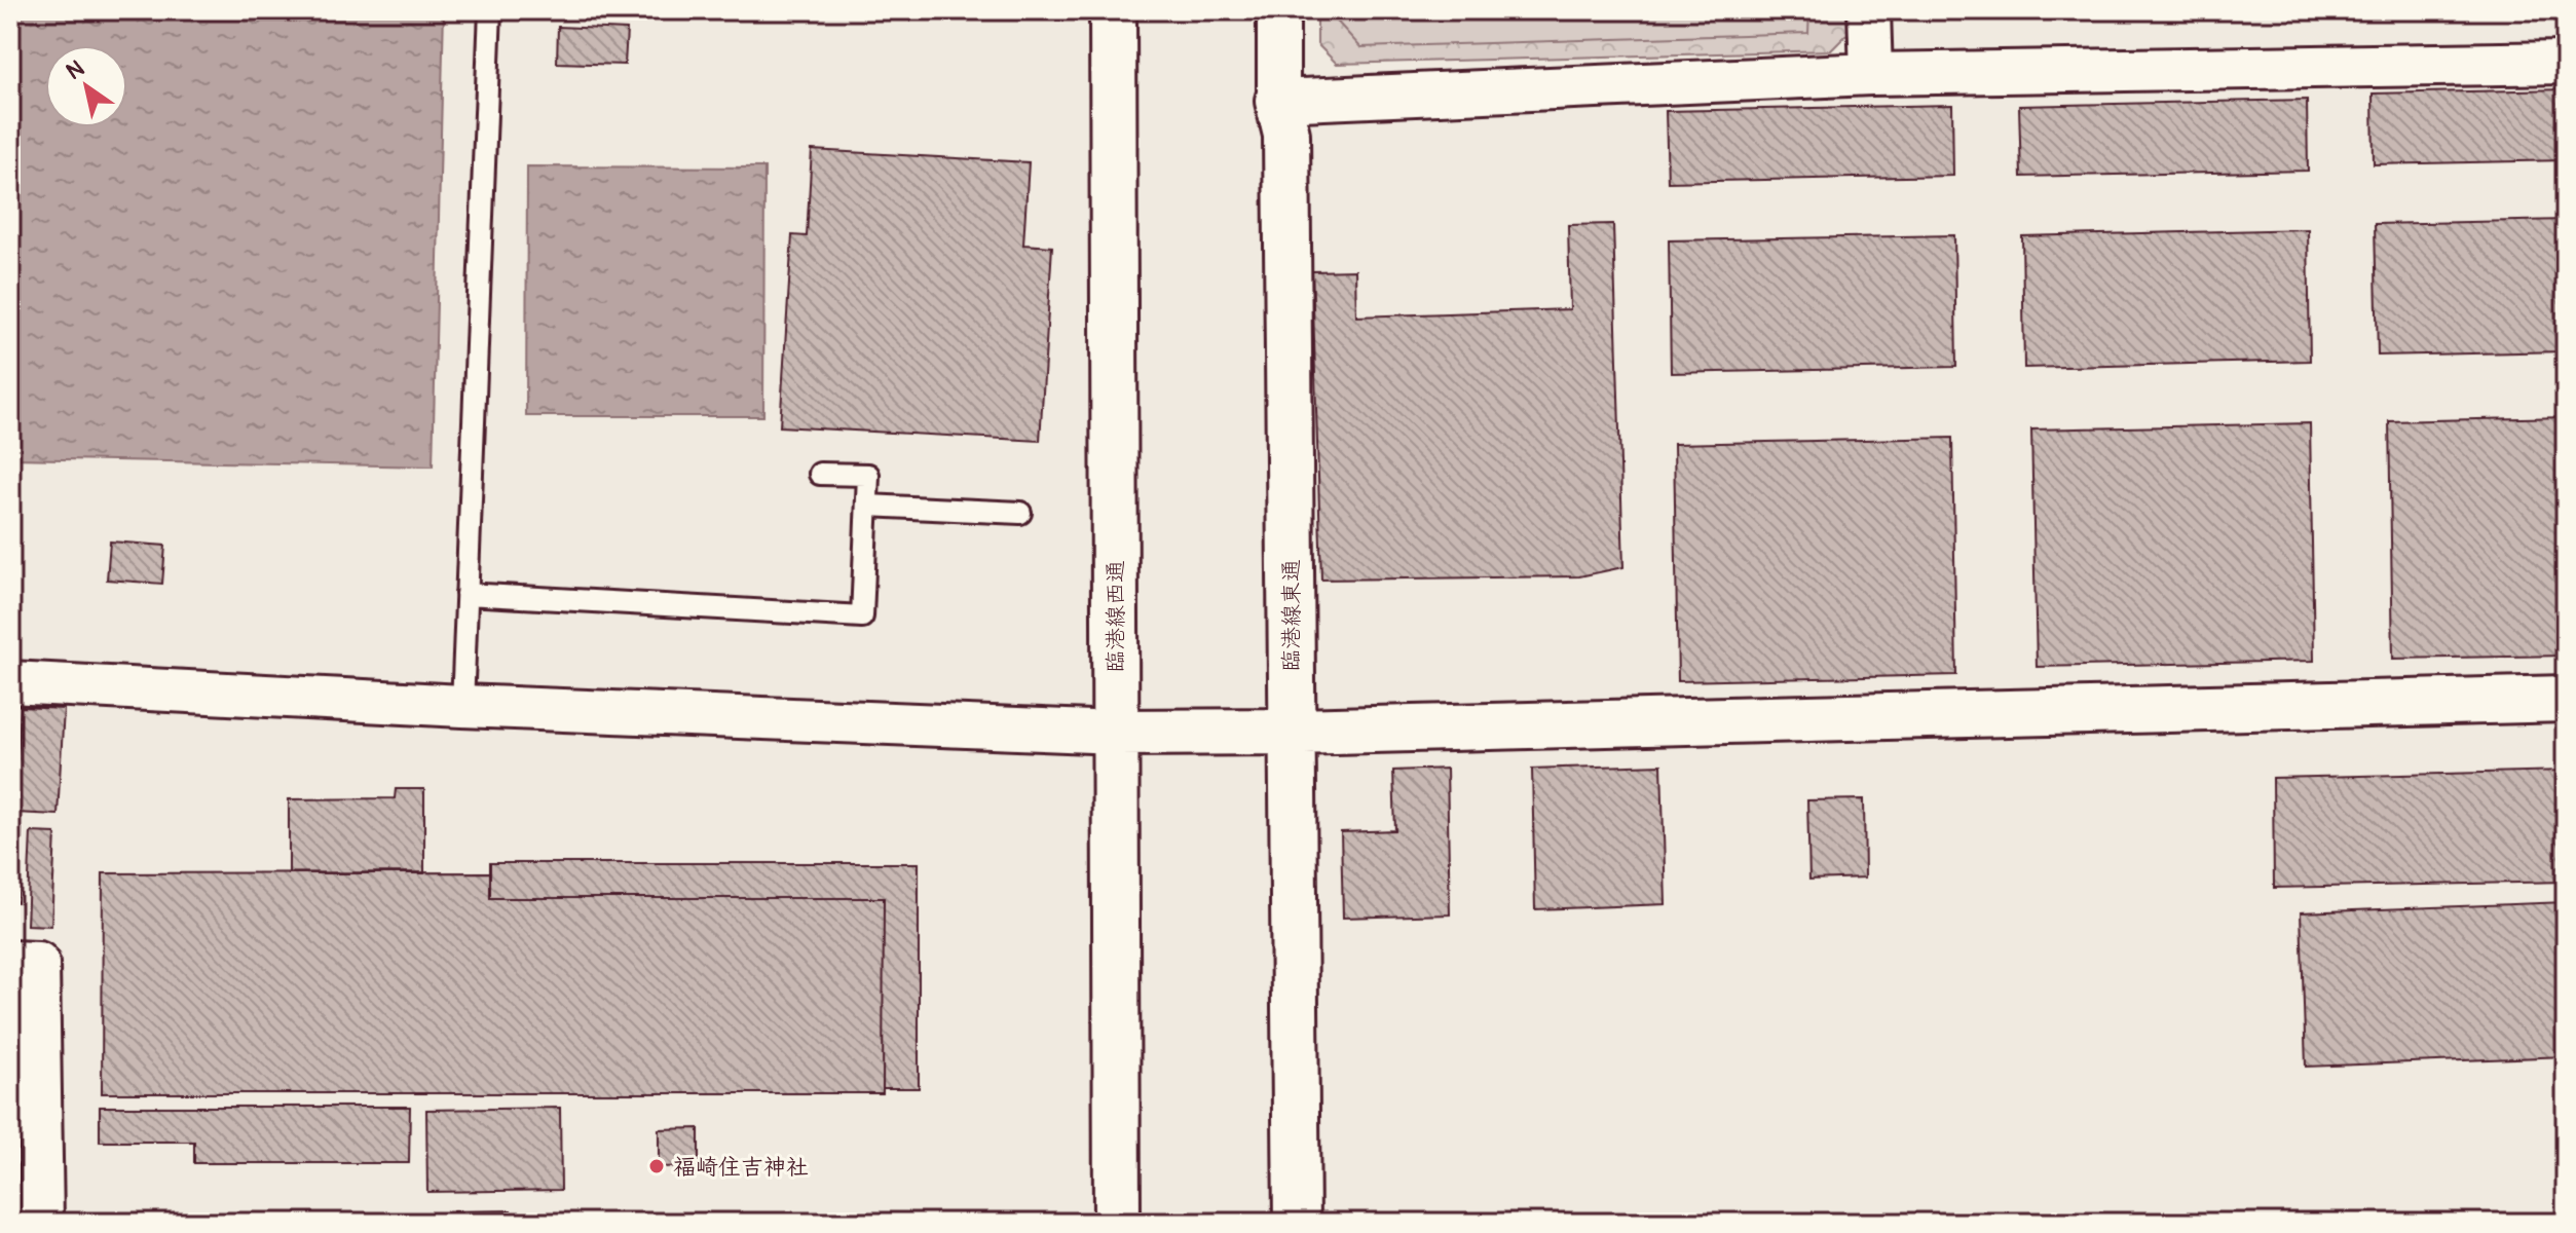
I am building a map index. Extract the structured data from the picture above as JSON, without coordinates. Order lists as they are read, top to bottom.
{
  "streets": {
    "street": ["臨港線東通", "臨港線西通"]
  },
  "places": ["福崎住吉神社"],
  "north": "top left"
}
